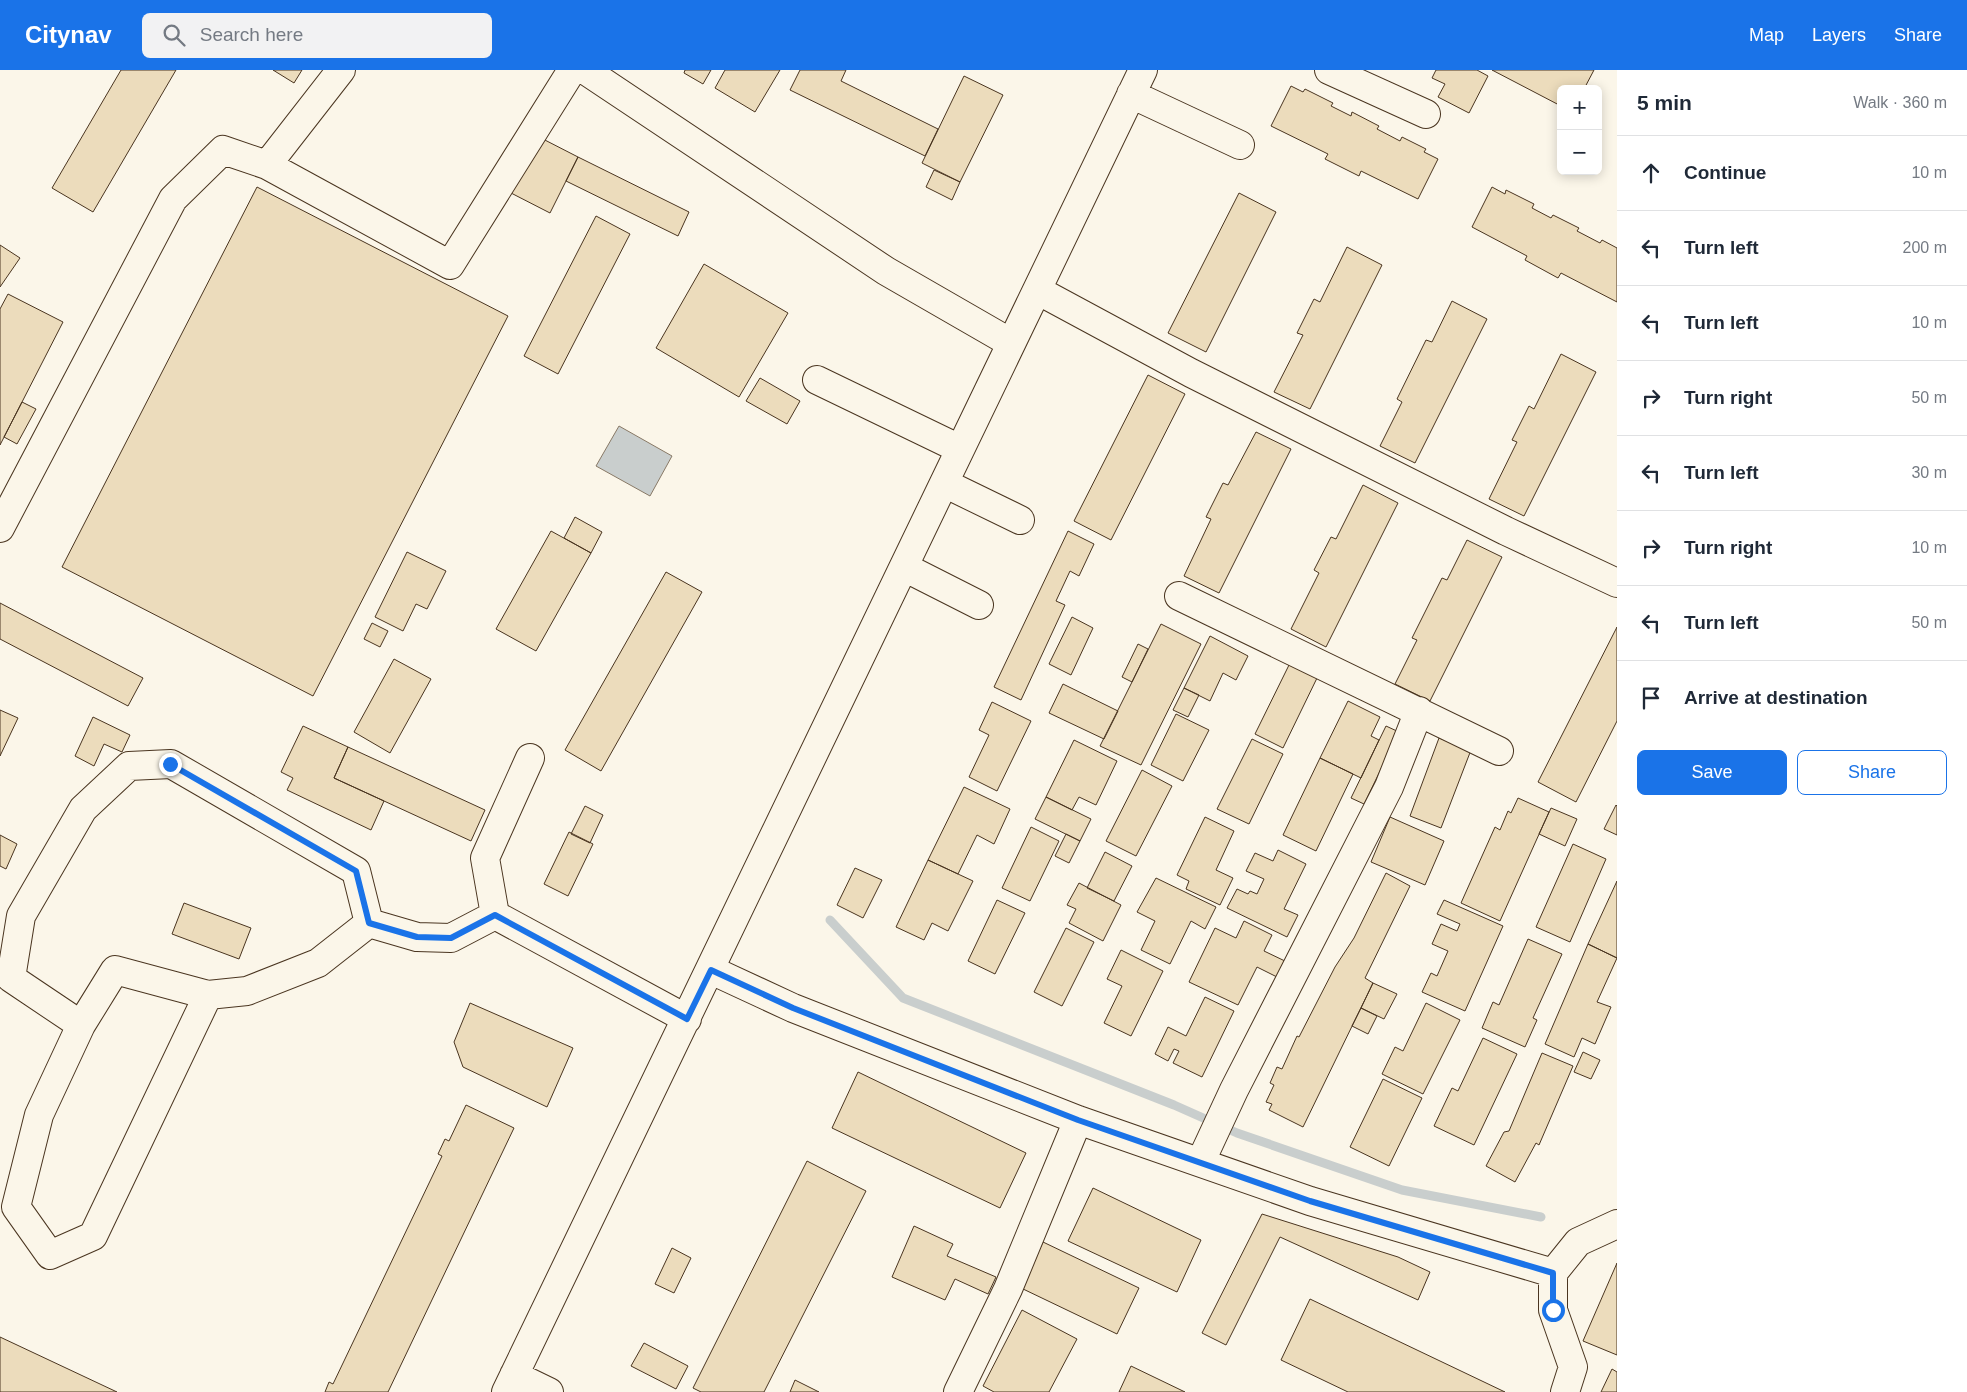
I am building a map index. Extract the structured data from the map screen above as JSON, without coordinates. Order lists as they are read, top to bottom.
{
  "page": {
    "header": "Citynav",
    "search": "Search here",
    "nav": ["Map", "Layers", "Share"],
    "heading": ["5 min", "Walk · 360 m"],
    "map_buttons": ["+", "−"],
    "list": [
      ["Continue", "10 m"],
      ["Turn left", "200 m"],
      ["Turn left", "10 m"],
      ["Turn right", "50 m"],
      ["Turn left", "30 m"],
      ["Turn right", "10 m"],
      ["Turn left", "50 m"],
      "Arrive at destination"
    ],
    "buttons": ["Save", "Share"]
  }
}
